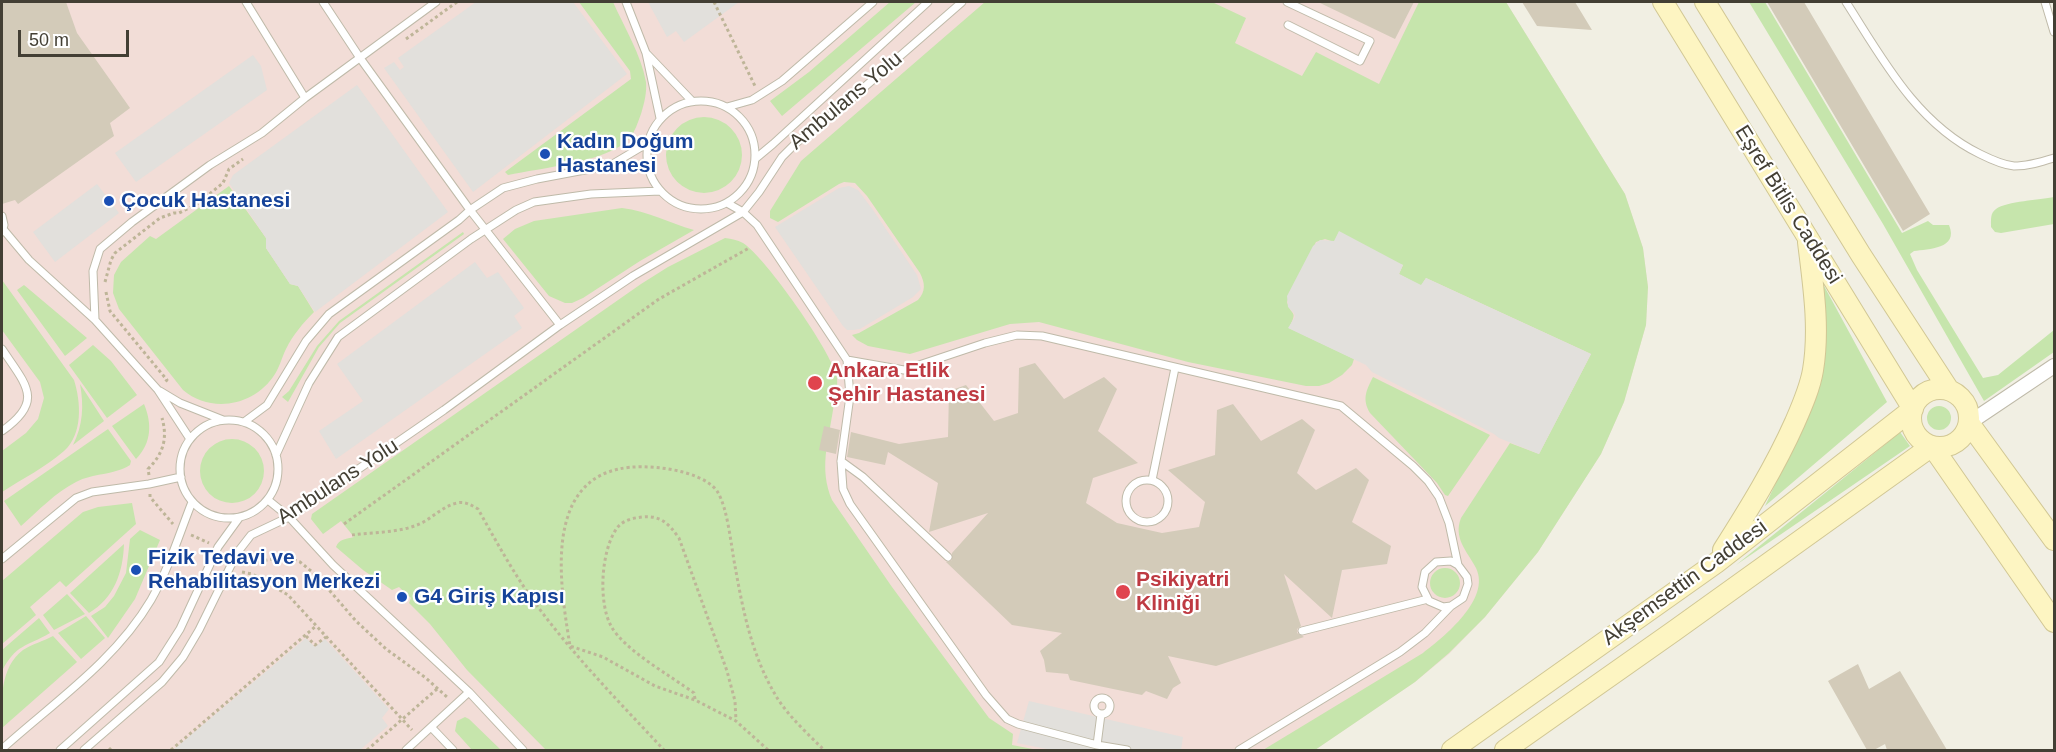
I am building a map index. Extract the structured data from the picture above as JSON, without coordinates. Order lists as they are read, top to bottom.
{
  "streets": {
    "main road": ["Eşref Bitlis Caddesi", "Akşemsettin Caddesi"],
    "lane": ["Ambulans Yolu"]
  },
  "crossings": [
    ["Eşref Bitlis Caddesi", "Akşemsettin Caddesi"]
  ],
  "places": [
    "Kadın Doğum Hastanesi",
    "Çocuk Hastanesi",
    "Ankara Etlik Şehir Hastanesi",
    "Fizik Tedavi ve Rehabilitasyon Merkezi",
    "Psikiyatri Kliniği",
    "G4 Giriş Kapısı"
  ],
  "scale_bar": "50 m"
}
